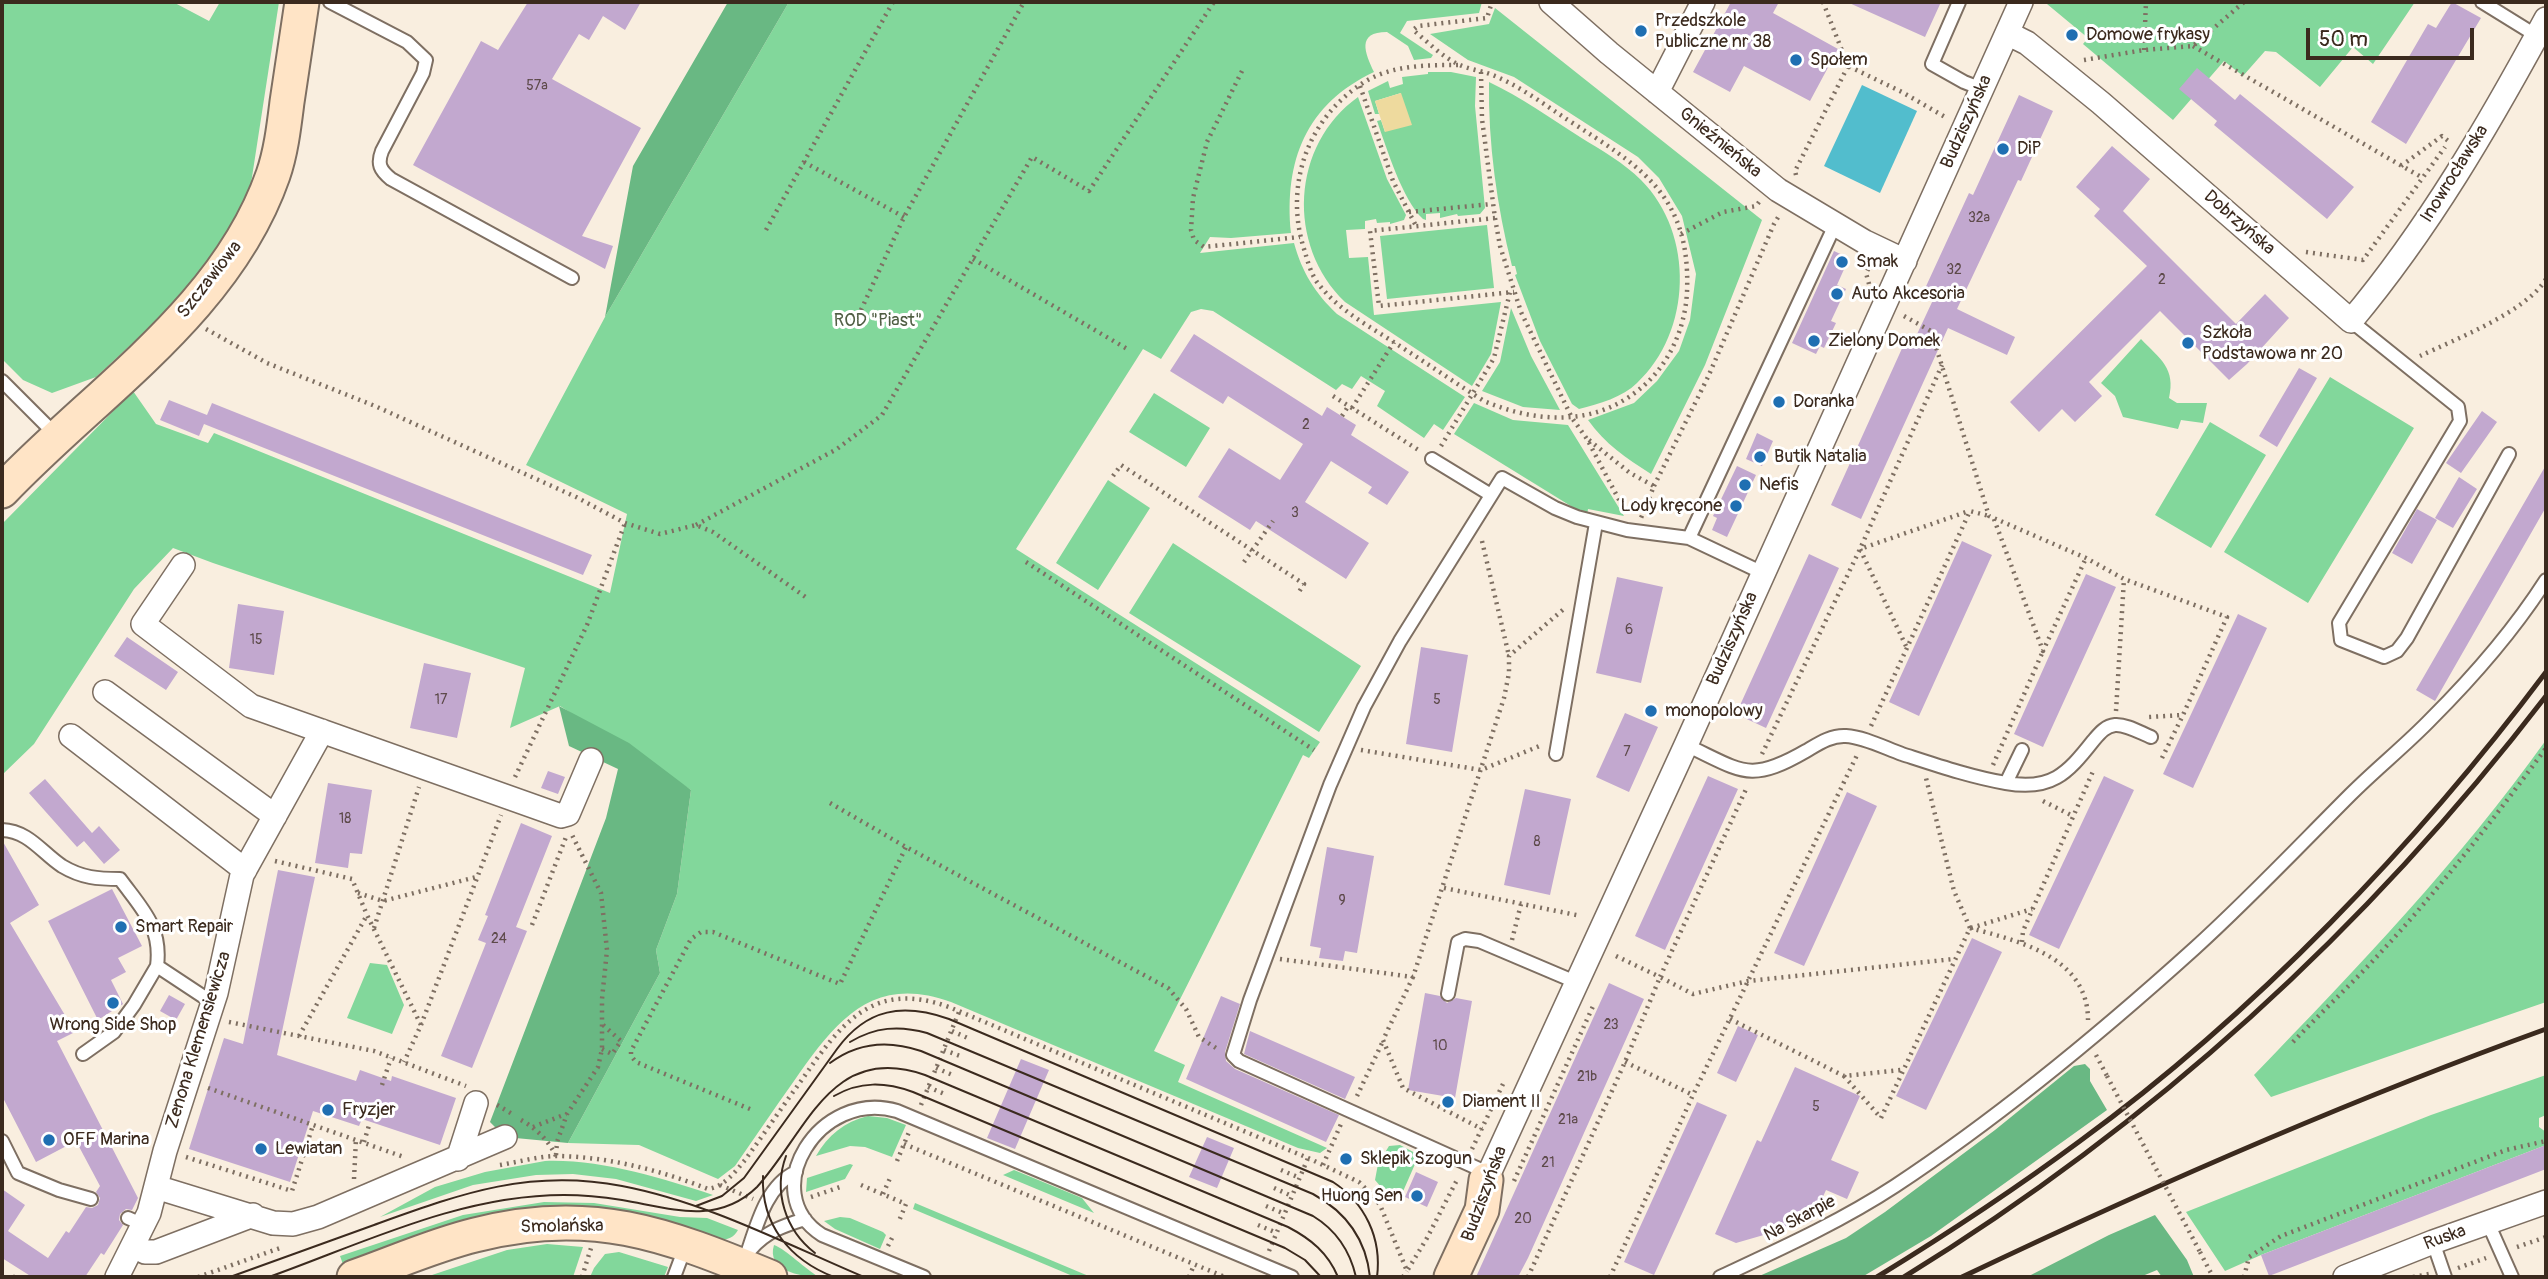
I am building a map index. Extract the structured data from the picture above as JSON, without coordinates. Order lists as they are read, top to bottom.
{
  "streets": {
    "street": [
      "Budziszyńska",
      "Gnieźnieńska",
      "Inowrocławska",
      "Dobrzyńska",
      "Szczawiowa",
      "Zenona Klemensiewicza",
      "Smolańska",
      "Ruska"
    ],
    "lane": ["Na Skarpie"]
  },
  "crossings": [
    ["Budziszyńska", "Gnieźnieńska"],
    ["Budziszyńska", "Dobrzyńska"],
    ["Inowrocławska", "Dobrzyńska"]
  ],
  "parks": ["ROD \"Piast\""],
  "places": [
    "Przedszkole Publiczne nr 38",
    "Domowe frykasy",
    "Społem",
    "DiP",
    "Smak",
    "Auto Akcesoria",
    "Zielony Domek",
    "Szkoła Podstawowa nr 20",
    "Doranka",
    "Butik Natalia",
    "Nefis",
    "Lody kręcone",
    "monopolowy",
    "Smart Repair",
    "Wrong Side Shop",
    "Diament II",
    "Fryzjer",
    "OFF Marina",
    "Lewiatan",
    "Sklepik Szogun",
    "Huong Sen"
  ],
  "house_numbers": [
    "57a",
    "32a",
    "32",
    "2",
    "2",
    "3",
    "6",
    "15",
    "17",
    "5",
    "7",
    "18",
    "8",
    "9",
    "24",
    "23",
    "10",
    "21b",
    "5",
    "21a",
    "21",
    "20"
  ],
  "scale_bar": "50 m"
}
